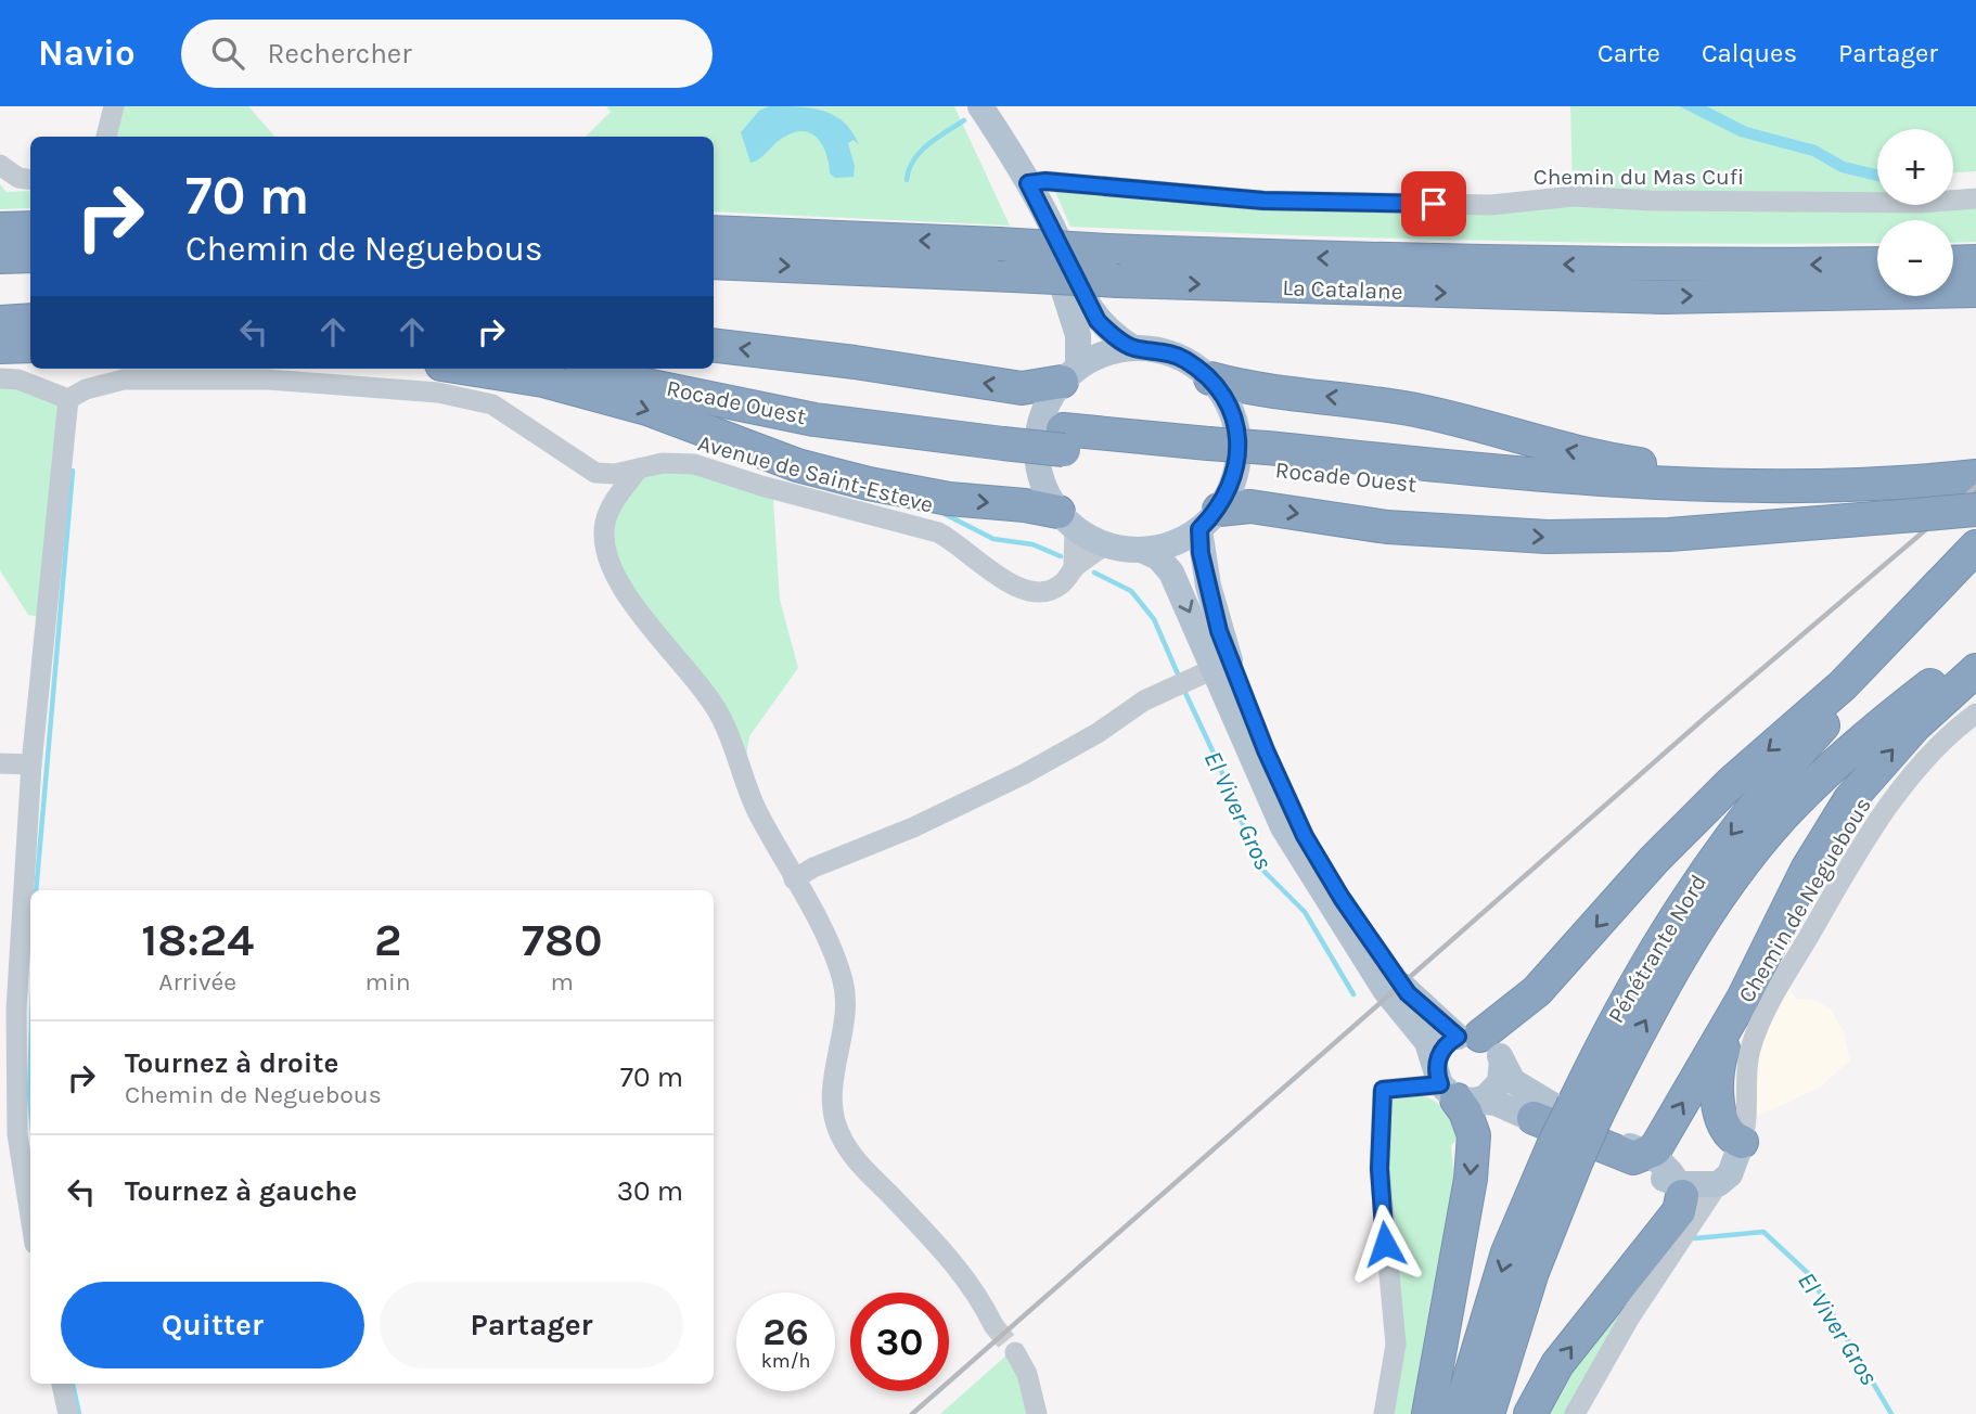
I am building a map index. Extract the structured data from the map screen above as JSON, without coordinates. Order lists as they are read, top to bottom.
{
  "streets": {
    "highway": ["La Catalane", "Rocade Ouest", "Pénétrante Nord"],
    "street": ["Chemin du Mas Cufi", "Avenue de Saint-Esteve", "Chemin de Neguebous"]
  },
  "water": ["El Viver Gros"],
  "page": {
    "header": "Navio",
    "search": "Rechercher",
    "nav": ["Carte", "Calques", "Partager"],
    "map_buttons": ["+", "−"],
    "turn": ["70 m", "Chemin de Neguebous"],
    "eta": [
      "18:24",
      "Arrivée",
      "2",
      "min",
      "780",
      "m"
    ],
    "list": [
      {
        "name": "Tournez à droite",
        "note": "Chemin de Neguebous",
        "value": "70 m"
      },
      {
        "name": "Tournez à gauche",
        "value": "30 m"
      }
    ],
    "buttons": ["Quitter", "Partager"],
    "speed": "26 km/h",
    "limit": "30"
  }
}
